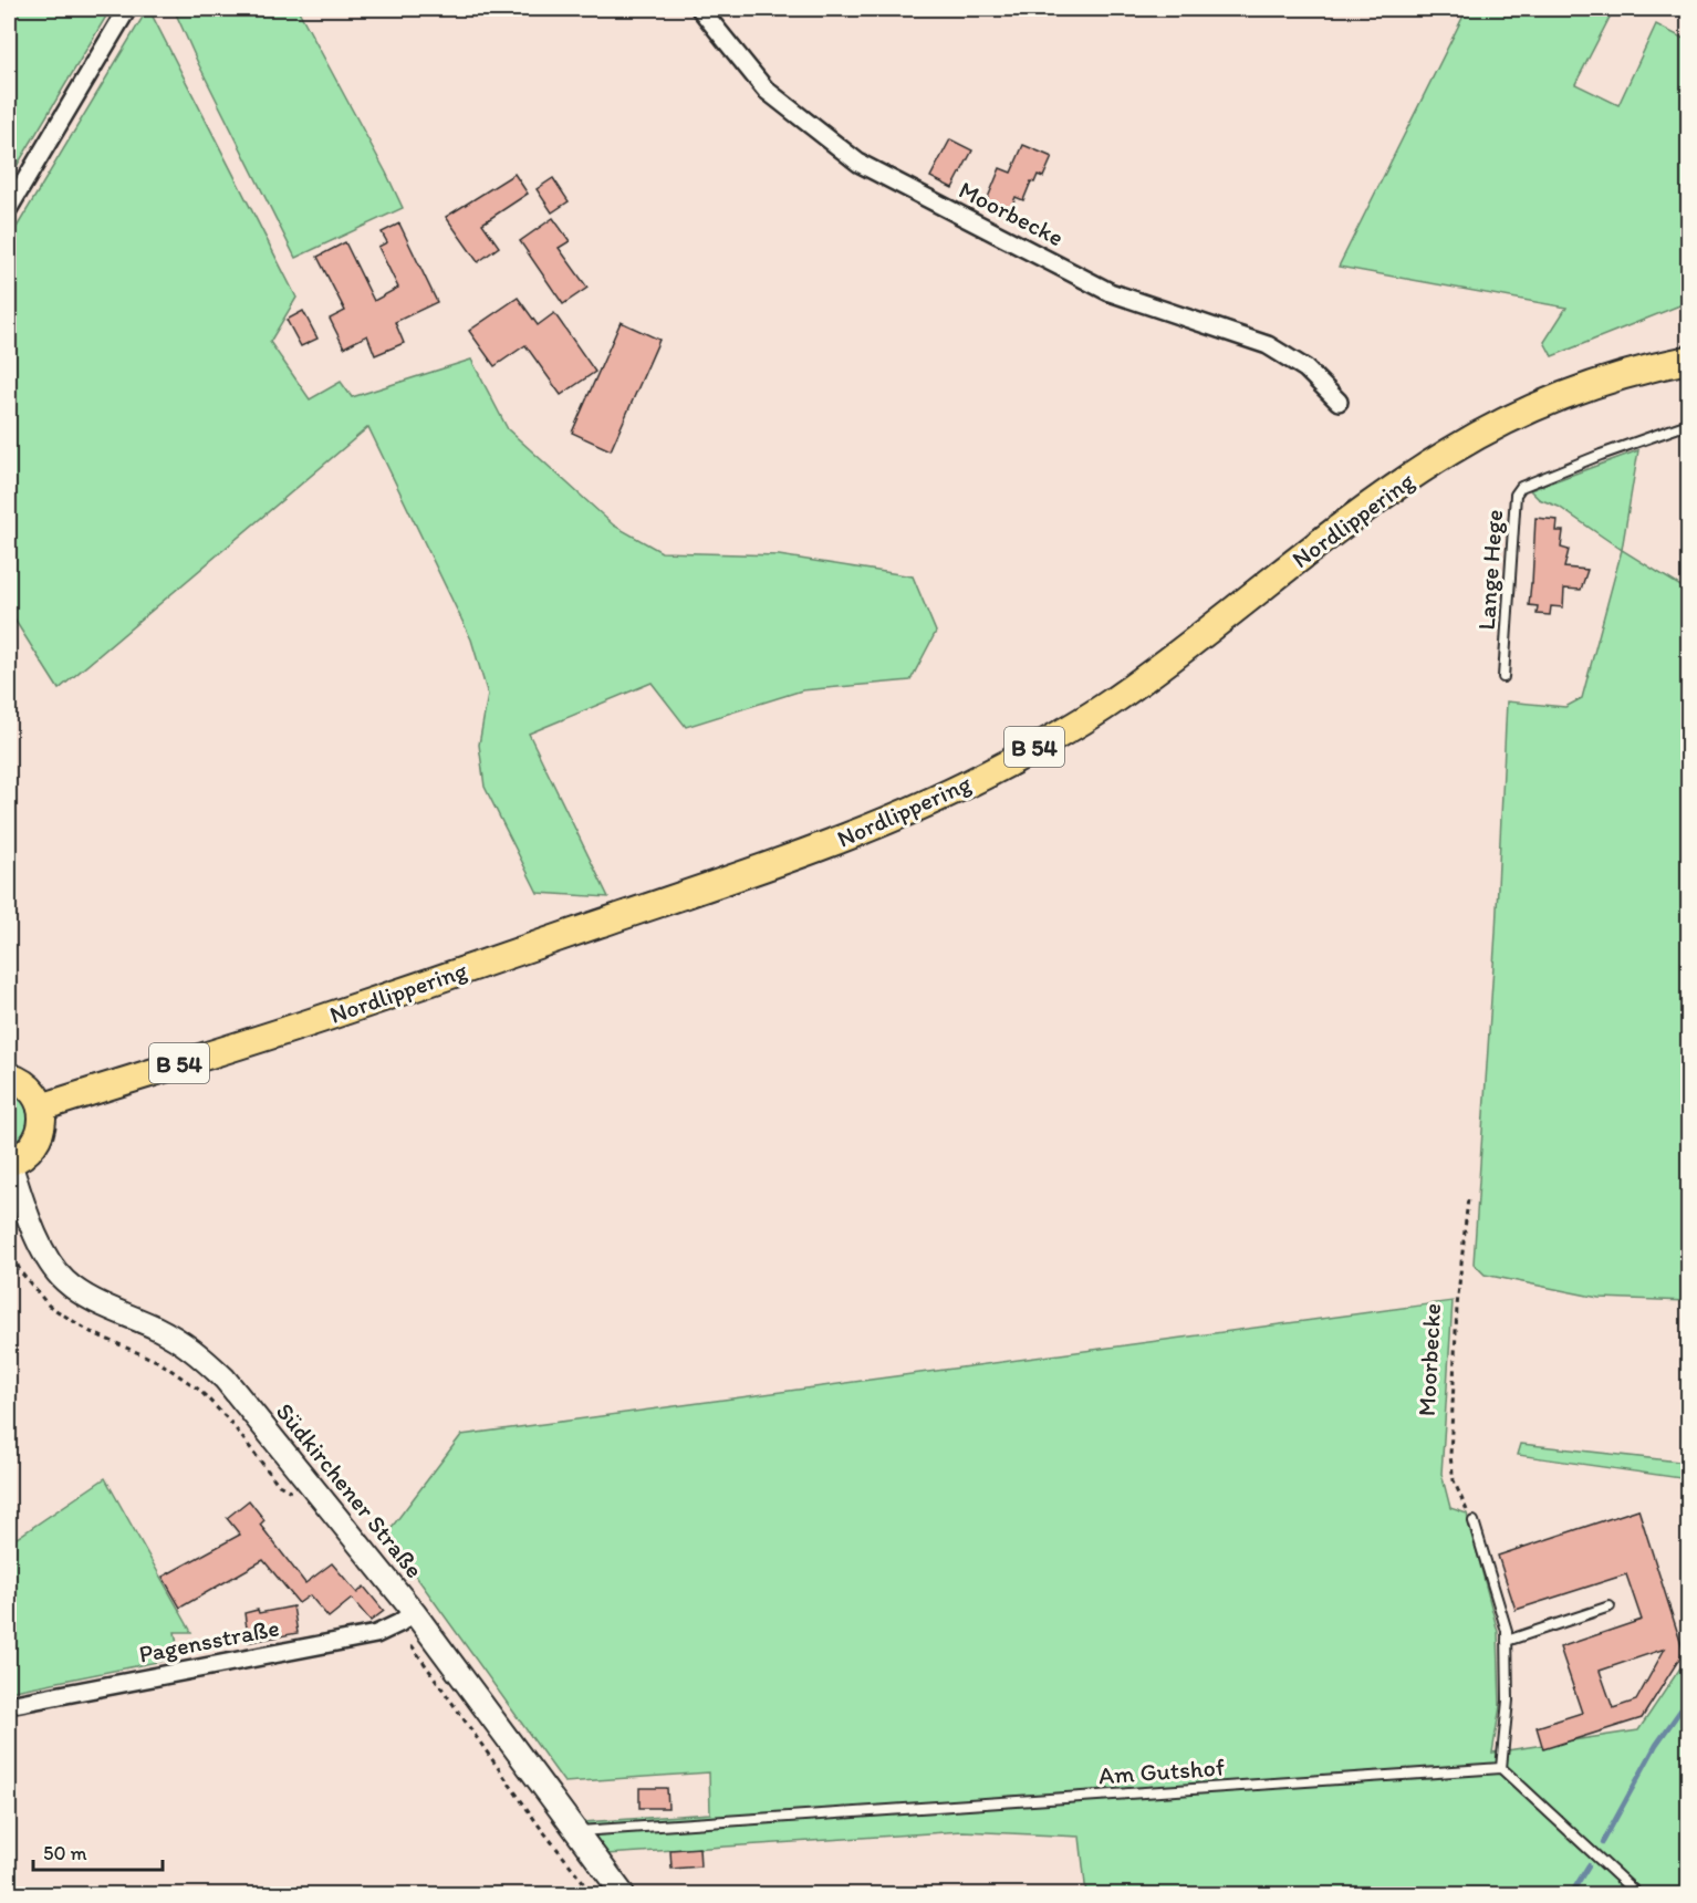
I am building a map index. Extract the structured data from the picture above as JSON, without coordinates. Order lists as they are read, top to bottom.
{
  "streets": {
    "main road": ["Nordlippering", "B 54"],
    "street": ["Moorbecke", "Südkirchener Straße", "Pagensstraße"],
    "lane": ["Lange Hege", "Am Gutshof"]
  },
  "crossings": [
    ["Südkirchener Straße", "Pagensstraße"],
    ["Südkirchener Straße", "Am Gutshof"]
  ],
  "scale_bar": "50 m"
}
